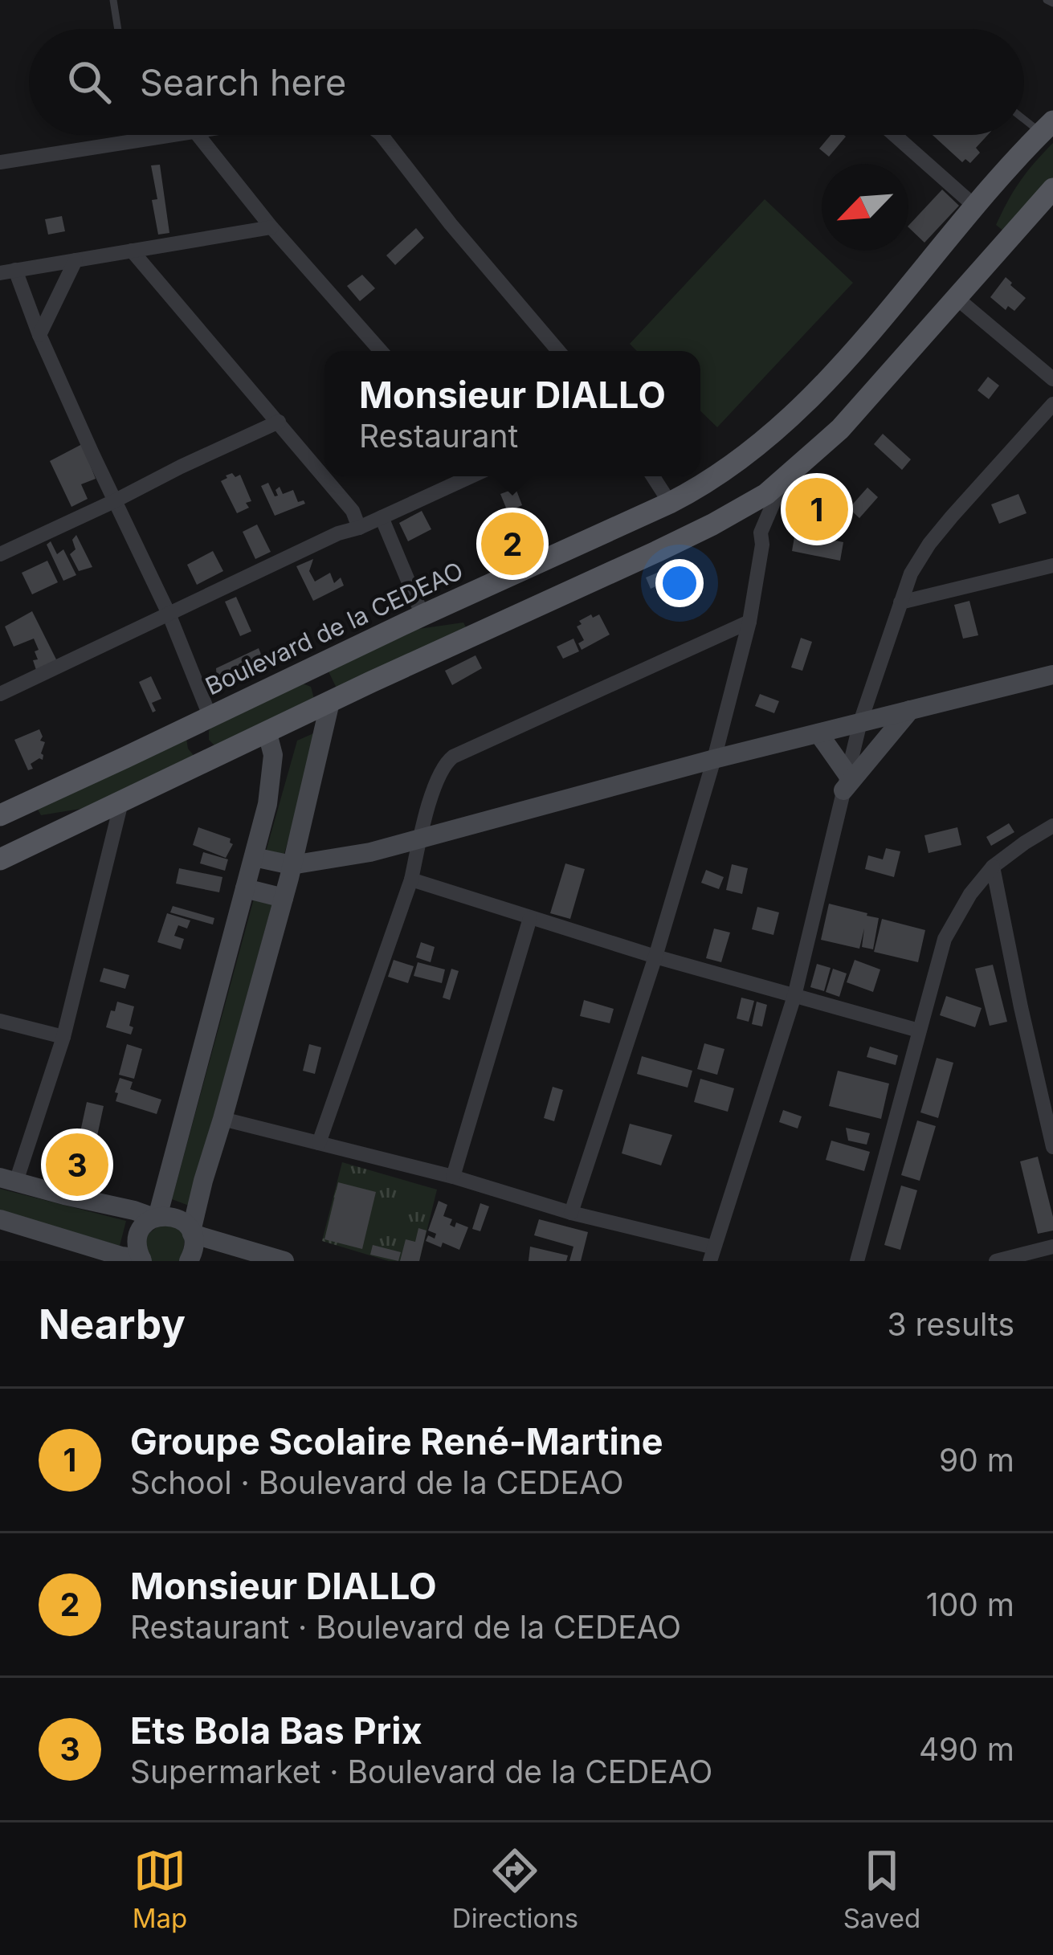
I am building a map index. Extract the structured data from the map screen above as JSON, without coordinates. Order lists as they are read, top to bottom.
{
  "streets": {
    "main road": ["Boulevard de la CEDEAO"]
  },
  "north": "bottom left",
  "page": {
    "search": "Search here",
    "popup": ["Monsieur DIALLO", "Restaurant"],
    "pins": ["1", "2", "3"],
    "heading": ["Nearby", "3 results"],
    "list": [
      {
        "mark": "1",
        "name": "Groupe Scolaire René-Martine",
        "note": "School · Boulevard de la CEDEAO",
        "value": "90 m"
      },
      {
        "mark": "2",
        "name": "Monsieur DIALLO",
        "note": "Restaurant · Boulevard de la CEDEAO",
        "value": "100 m"
      },
      {
        "mark": "3",
        "name": "Ets Bola Bas Prix",
        "note": "Supermarket · Boulevard de la CEDEAO",
        "value": "490 m"
      }
    ],
    "nav": ["Map", "Directions", "Saved"]
  }
}
